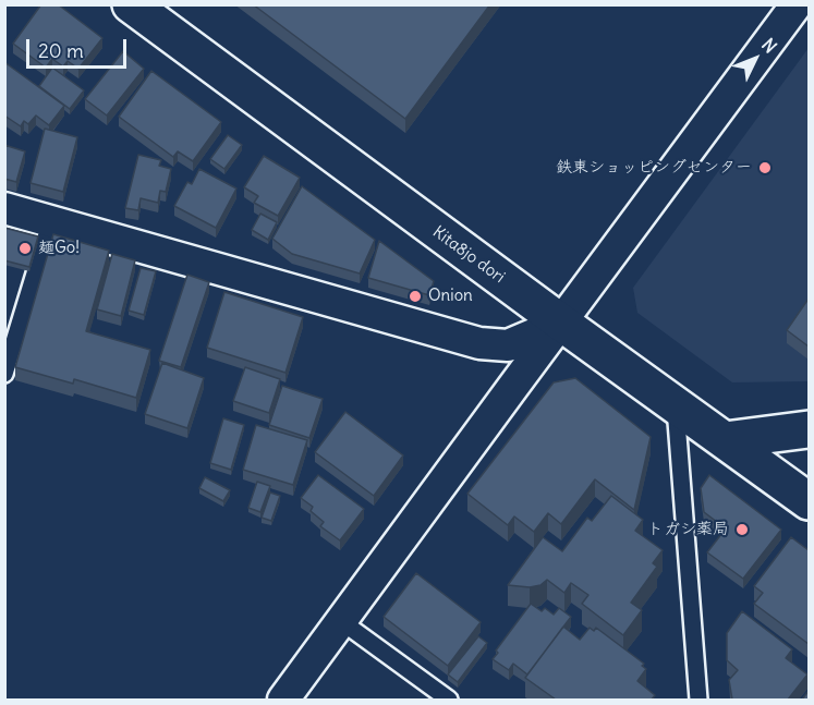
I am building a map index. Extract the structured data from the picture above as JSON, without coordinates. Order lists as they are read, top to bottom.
{
  "streets": {
    "main road": ["Kita8jo dori"]
  },
  "places": [
    "鉄東ショッピングセンター",
    "麺Go!",
    "Onion",
    "トガシ薬局"
  ],
  "scale_bar": "20 m",
  "north": "top right"
}
